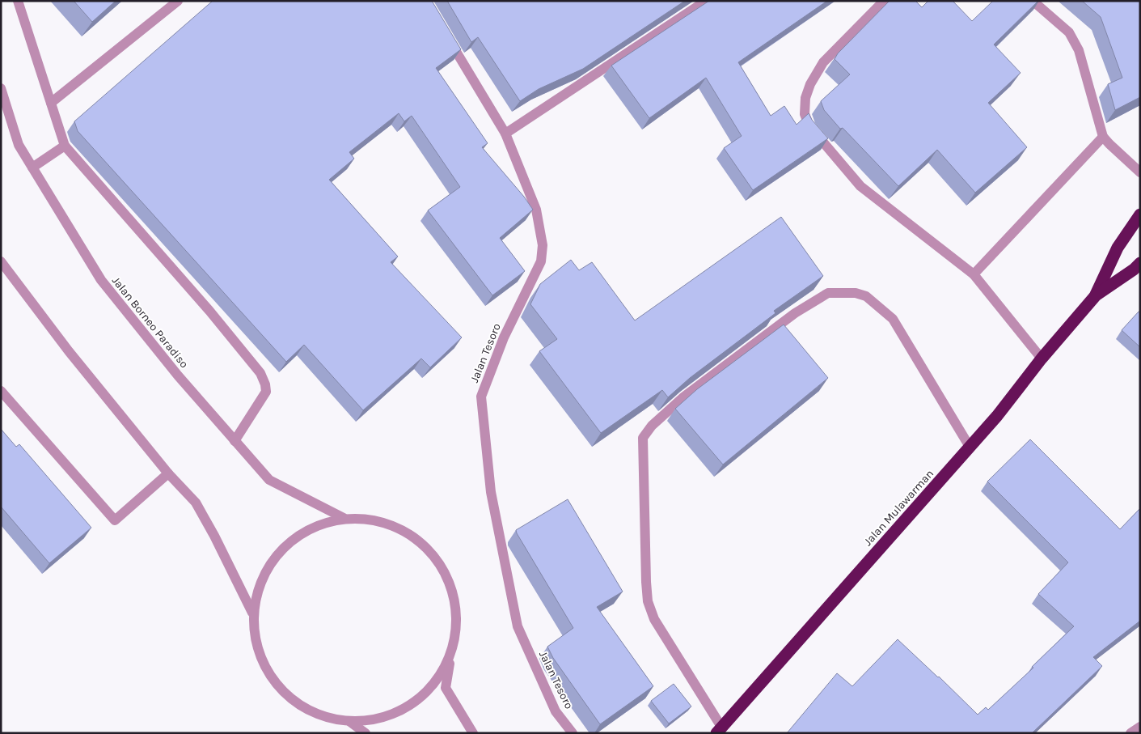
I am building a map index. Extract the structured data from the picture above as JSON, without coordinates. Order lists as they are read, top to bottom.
{
  "streets": {
    "highway": ["Jalan Mulawarman"],
    "street": ["Jalan Borneo Paradiso", "Jalan Tesoro"]
  }
}
